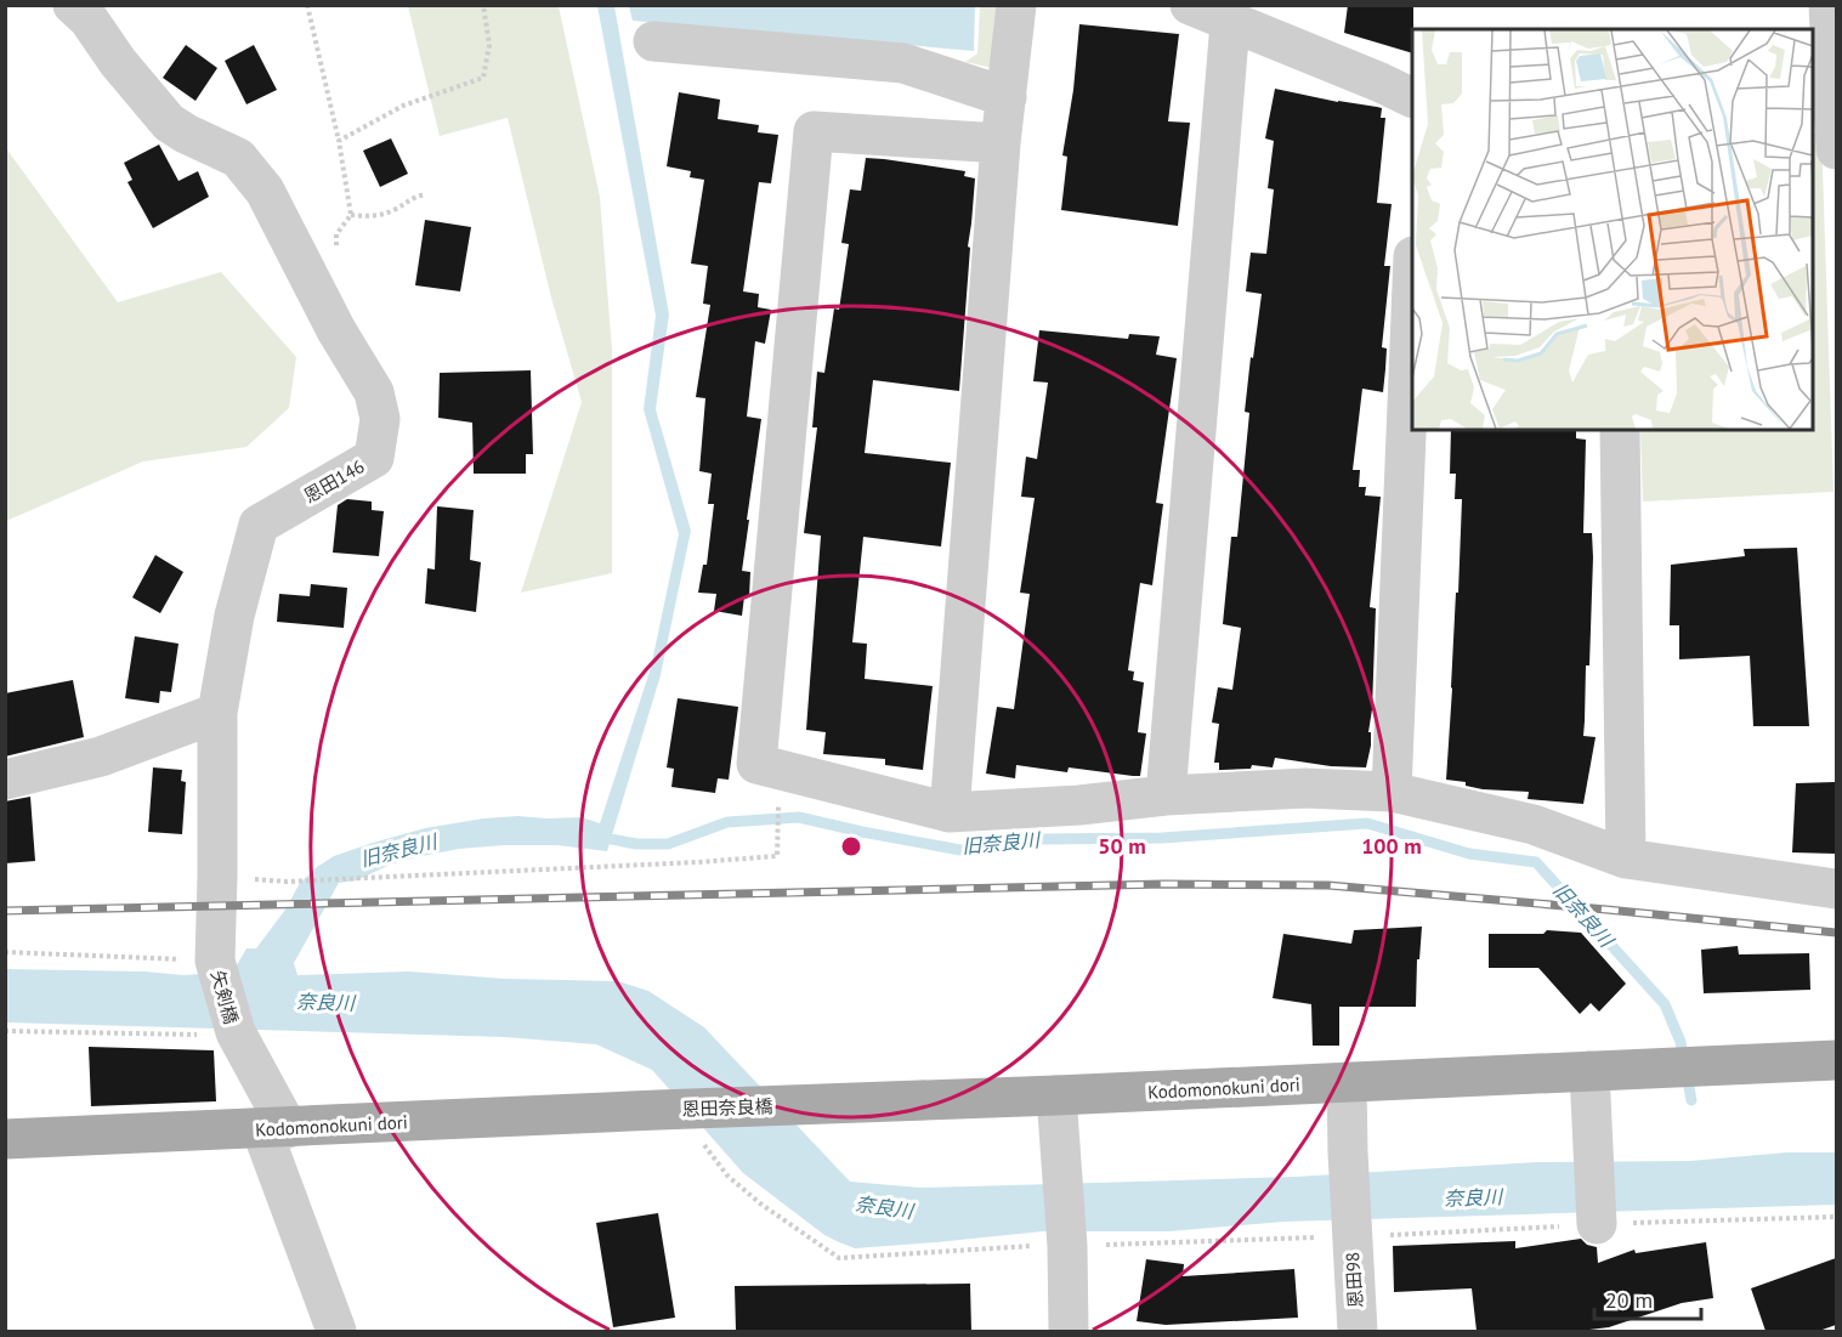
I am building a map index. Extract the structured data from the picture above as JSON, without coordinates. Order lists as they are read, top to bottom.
{
  "streets": {
    "main road": ["Kodomonokuni dori", "恩田奈良橋"],
    "street": ["恩田146", "矢剣橋", "恩田98"]
  },
  "crossings": [
    ["恩田146", "矢剣橋"],
    ["矢剣橋", "Kodomonokuni dori"],
    ["Kodomonokuni dori", "恩田奈良橋"],
    ["Kodomonokuni dori", "恩田98"]
  ],
  "water": ["旧奈良川", "奈良川"],
  "scale_bar": "20 m",
  "rings": ["50 m", "100 m"]
}
